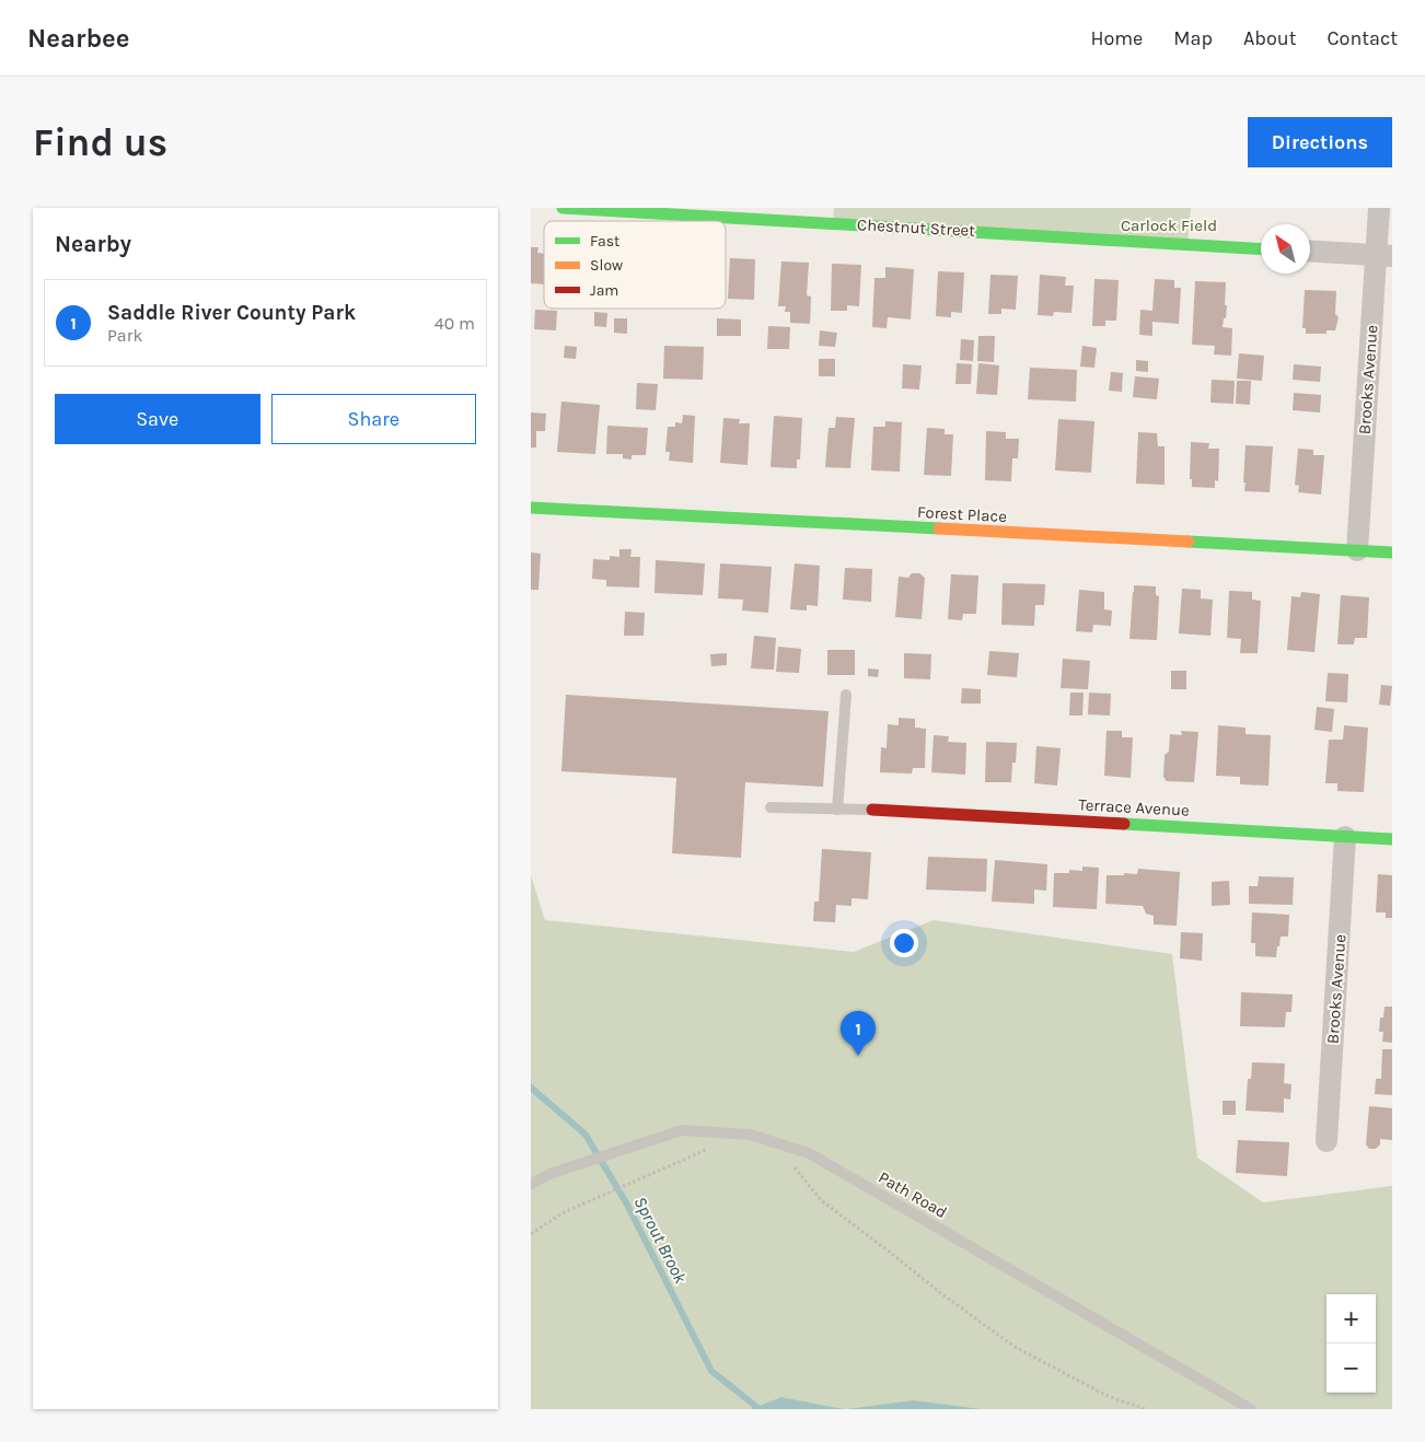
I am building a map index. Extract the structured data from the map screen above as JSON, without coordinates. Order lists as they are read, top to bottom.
{
  "streets": {
    "street": [
      "Chestnut Street",
      "Brooks Avenue",
      "Forest Place",
      "Terrace Avenue"
    ],
    "lane": ["Path Road"]
  },
  "crossings": [
    ["Brooks Avenue", "Forest Place"],
    ["Brooks Avenue", "Terrace Avenue"]
  ],
  "water": ["Sprout Brook"],
  "parks": ["Carlock Field"],
  "legend": ["Fast", "Slow", "Jam"],
  "north": "top left",
  "page": {
    "header": "Nearbee",
    "nav": [
      "Home",
      "Map",
      "About",
      "Contact"
    ],
    "buttons": [
      "Directions",
      ["Save", "Share"]
    ],
    "title": "Find us",
    "heading": "Nearby",
    "list": [
      {
        "mark": "1",
        "name": "Saddle River County Park",
        "note": "Park",
        "value": "40 m"
      }
    ],
    "pins": "1",
    "map_buttons": ["+", "−"]
  }
}
